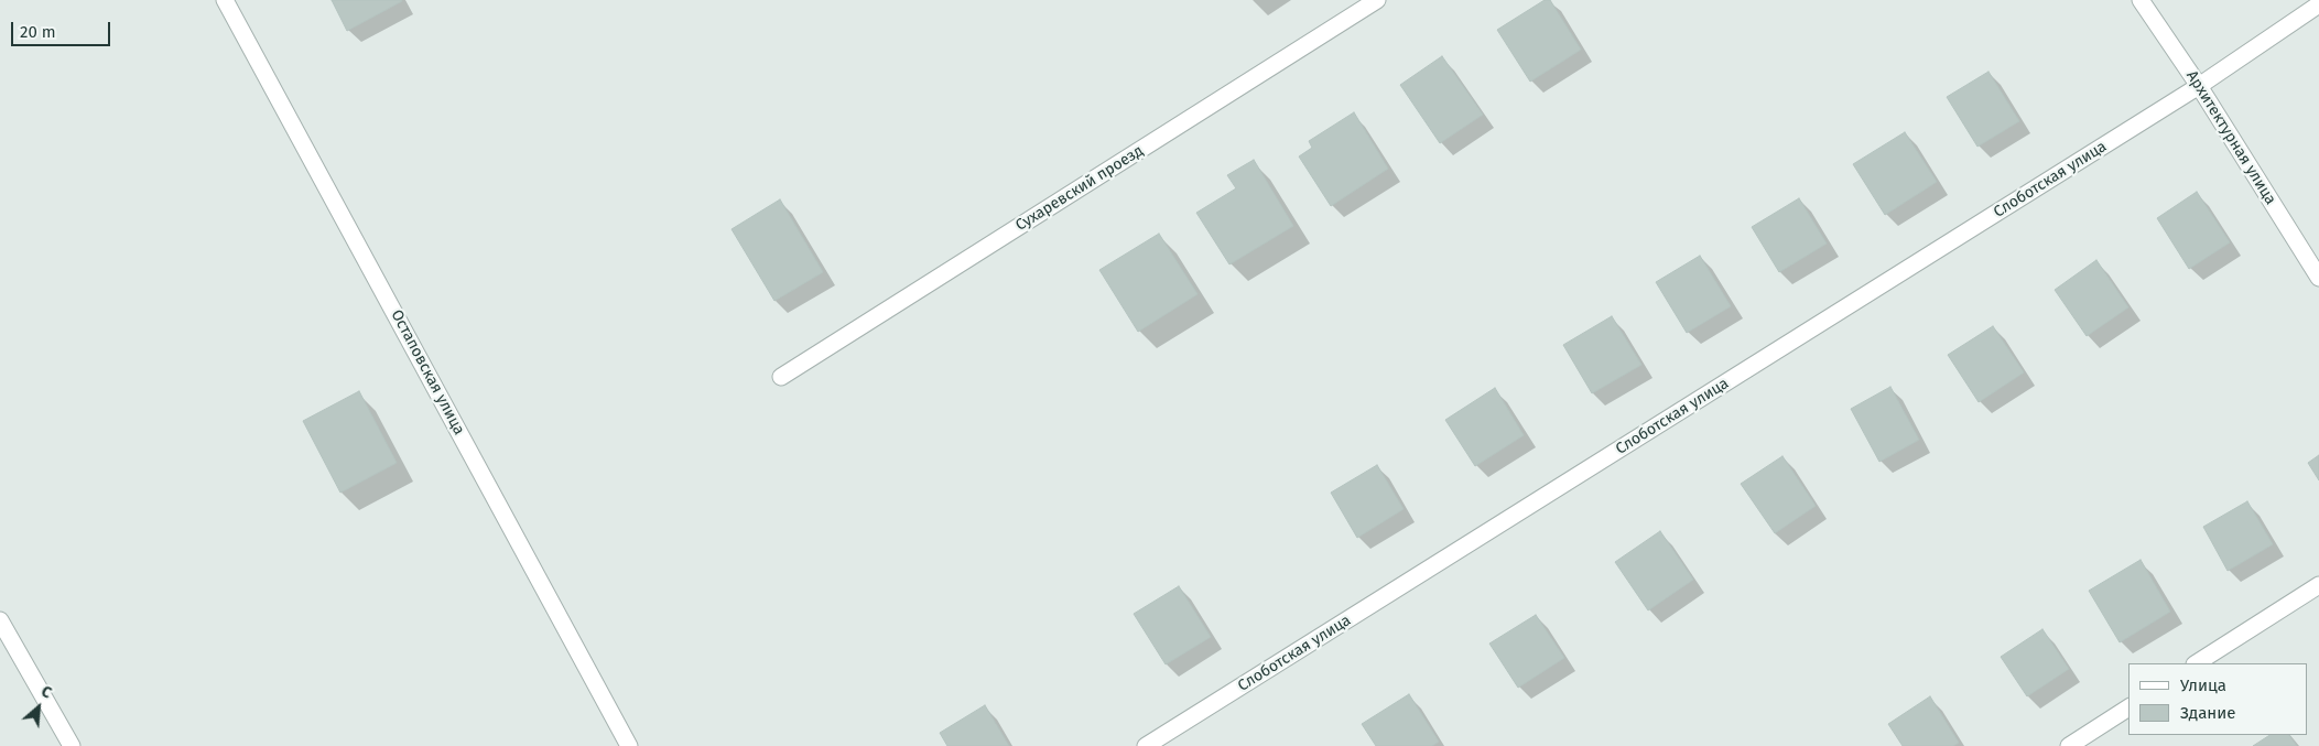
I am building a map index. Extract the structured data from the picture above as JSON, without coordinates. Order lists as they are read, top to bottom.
{
  "streets": {
    "street": [
      "Архитектурная улица",
      "Слоботская улица",
      "Сухаревский проезд",
      "Остаповская улица"
    ]
  },
  "crossings": [
    ["Архитектурная улица", "Слоботская улица"]
  ],
  "legend": ["Улица", "Здание"],
  "scale_bar": "20 m",
  "north": "top right"
}
